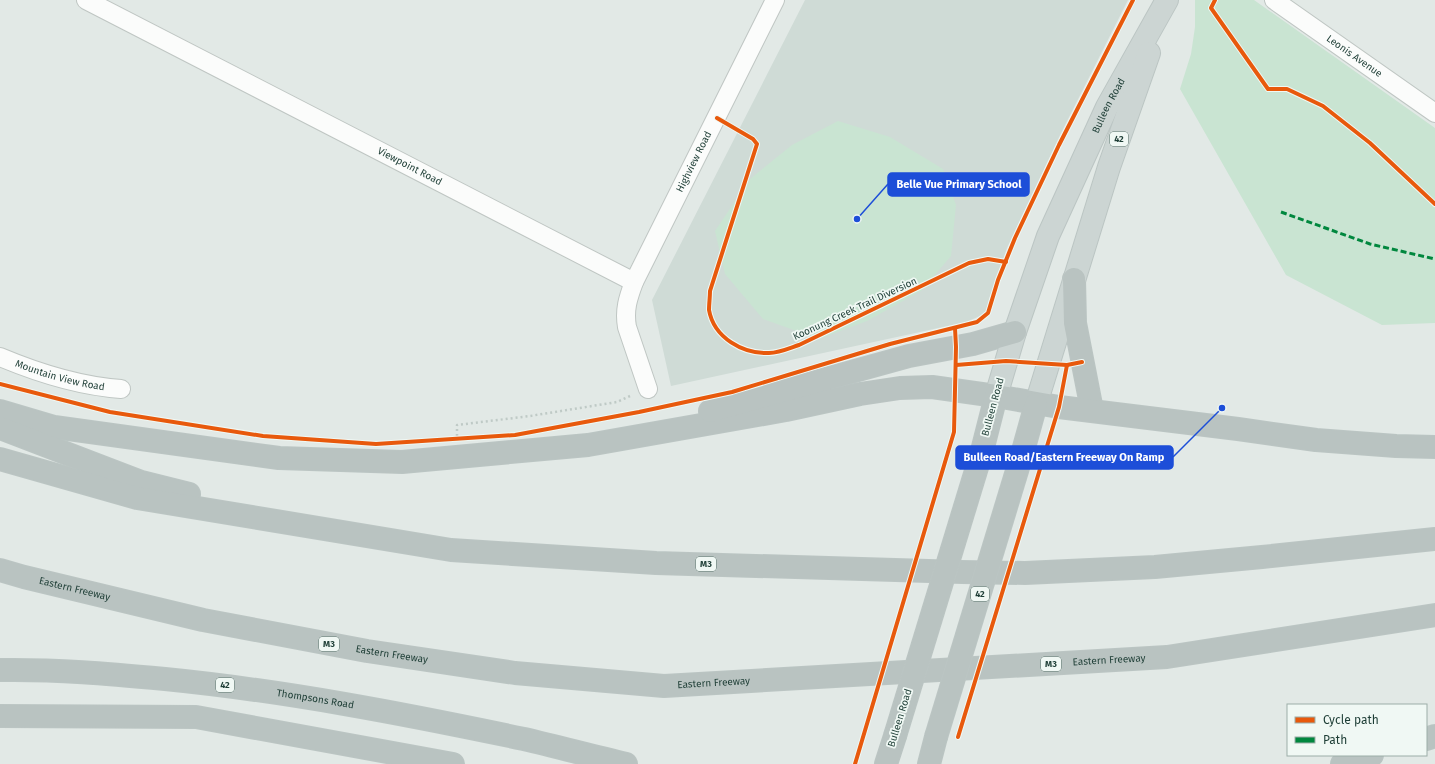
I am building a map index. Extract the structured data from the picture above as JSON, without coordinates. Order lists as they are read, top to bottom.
{
  "streets": {
    "highway": [
      "Bulleen Road",
      "42",
      "M3",
      "Eastern Freeway",
      "Thompsons Road"
    ],
    "street": [
      "Leonis Avenue",
      "Highview Road",
      "Viewpoint Road",
      "Mountain View Road"
    ],
    "cycle path": ["Koonung Creek Trail Diversion"]
  },
  "crossings": [
    ["Highview Road", "Viewpoint Road"]
  ],
  "places": ["Belle Vue Primary School", "Bulleen Road/Eastern Freeway On Ramp"],
  "legend": ["Cycle path", "Path"]
}
